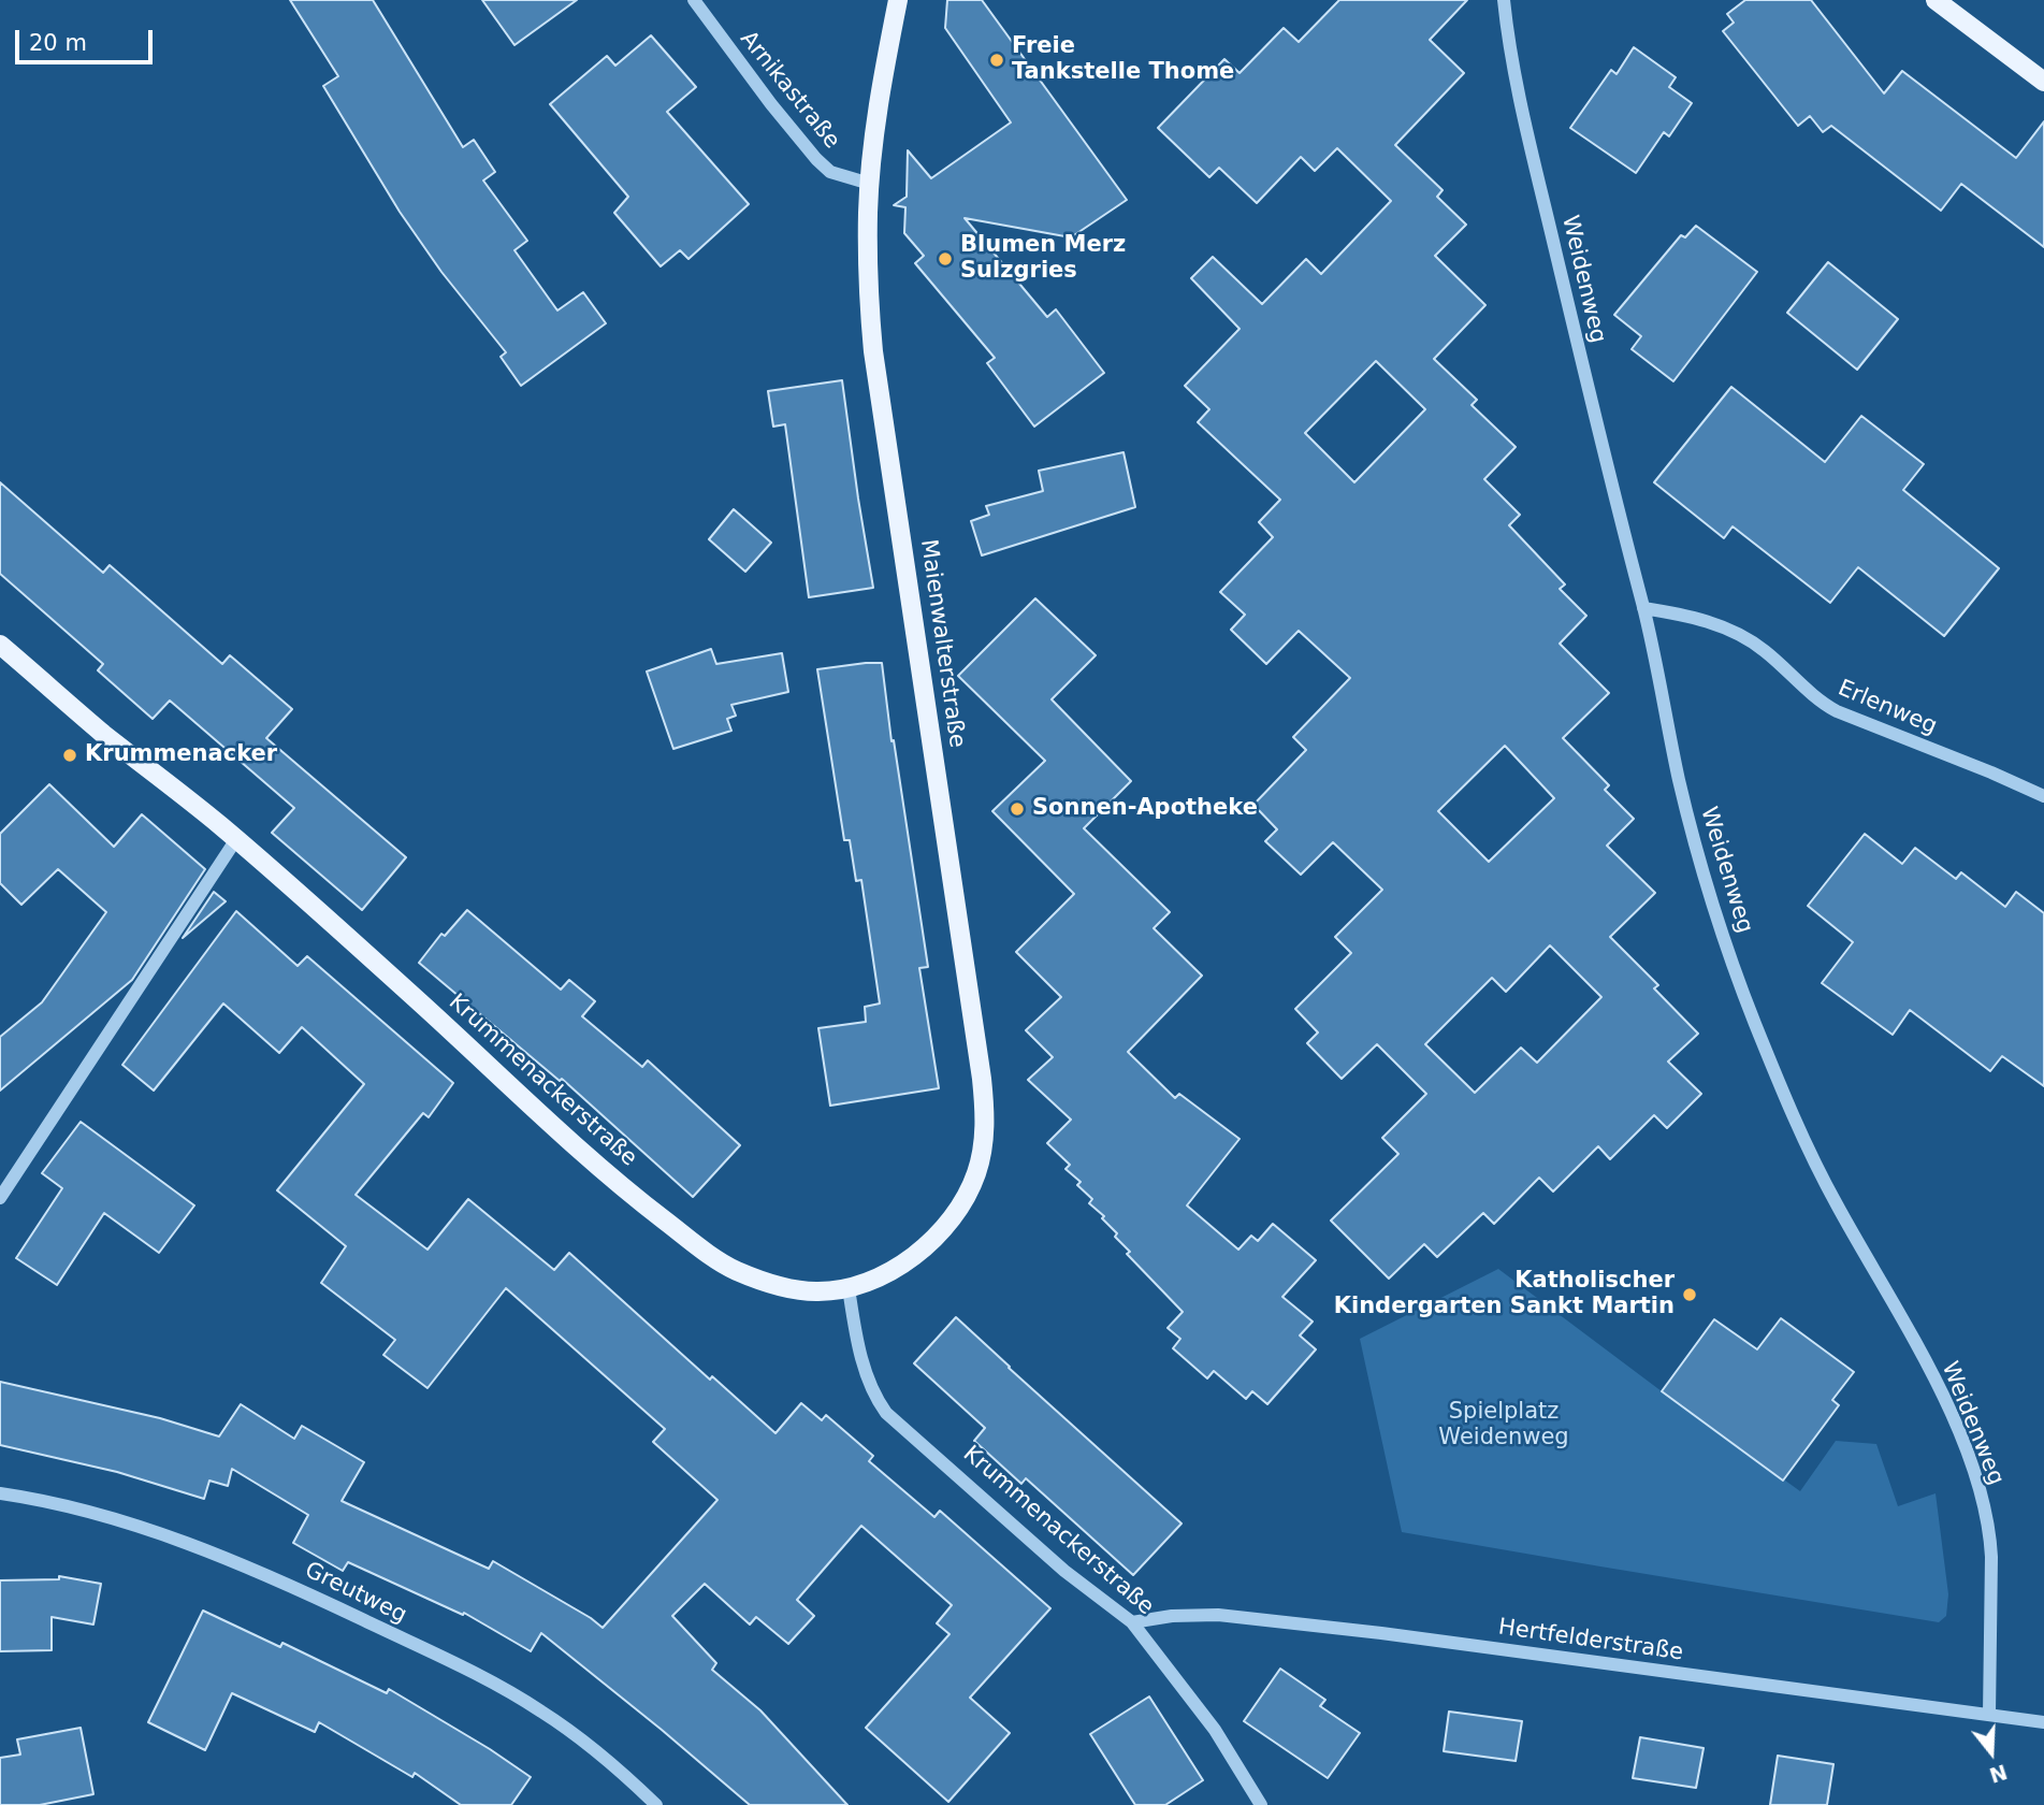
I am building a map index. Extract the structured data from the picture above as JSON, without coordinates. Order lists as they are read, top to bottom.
{
  "streets": {
    "main road": ["Maienwalterstraße", "Krummenackerstraße"],
    "street": [
      "Arnikastraße",
      "Weidenweg",
      "Erlenweg",
      "Greutweg",
      "Hertfelderstraße"
    ]
  },
  "crossings": [
    ["Arnikastraße", "Maienwalterstraße"],
    ["Weidenweg", "Erlenweg"],
    ["Weidenweg", "Hertfelderstraße"],
    ["Maienwalterstraße", "Krummenackerstraße"],
    ["Krummenackerstraße", "Hertfelderstraße"]
  ],
  "parks": ["Spielplatz Weidenweg"],
  "places": [
    "Freie Tankstelle Thome",
    "Blumen Merz Sulzgries",
    "Krummenacker",
    "Sonnen-Apotheke",
    "Katholischer Kindergarten Sankt Martin"
  ],
  "scale_bar": "20 m",
  "north": "bottom"
}
